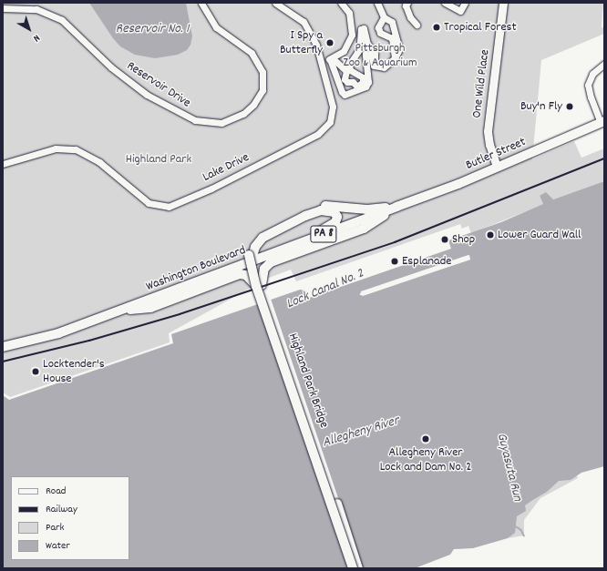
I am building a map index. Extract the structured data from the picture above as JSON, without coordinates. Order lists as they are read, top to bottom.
{
  "streets": {
    "highway": [
      "Butler Street",
      "PA 8",
      "Washington Boulevard",
      "Highland Park Bridge"
    ],
    "main road": ["One Wild Place"],
    "street": ["Reservoir Drive", "Lake Drive"]
  },
  "crossings": [
    ["One Wild Place", "Butler Street"],
    ["Butler Street", "Washington Boulevard"]
  ],
  "water": [
    "Reservoir No. 1",
    "Lock Canal No. 2",
    "Allegheny River",
    "Guyasuta Run"
  ],
  "parks": ["Pittsburgh Zoo & Aquarium", "Highland Park"],
  "places": [
    "Tropical Forest",
    "I Spy a Butterfly",
    "Buy'n Fly",
    "Lower Guard Wall",
    "Shop",
    "Esplanade",
    "Locktender's House",
    "Allegheny River Lock and Dam No. 2"
  ],
  "legend": [
    "Road",
    "Railway",
    "Park",
    "Water"
  ],
  "north": "bottom right"
}
